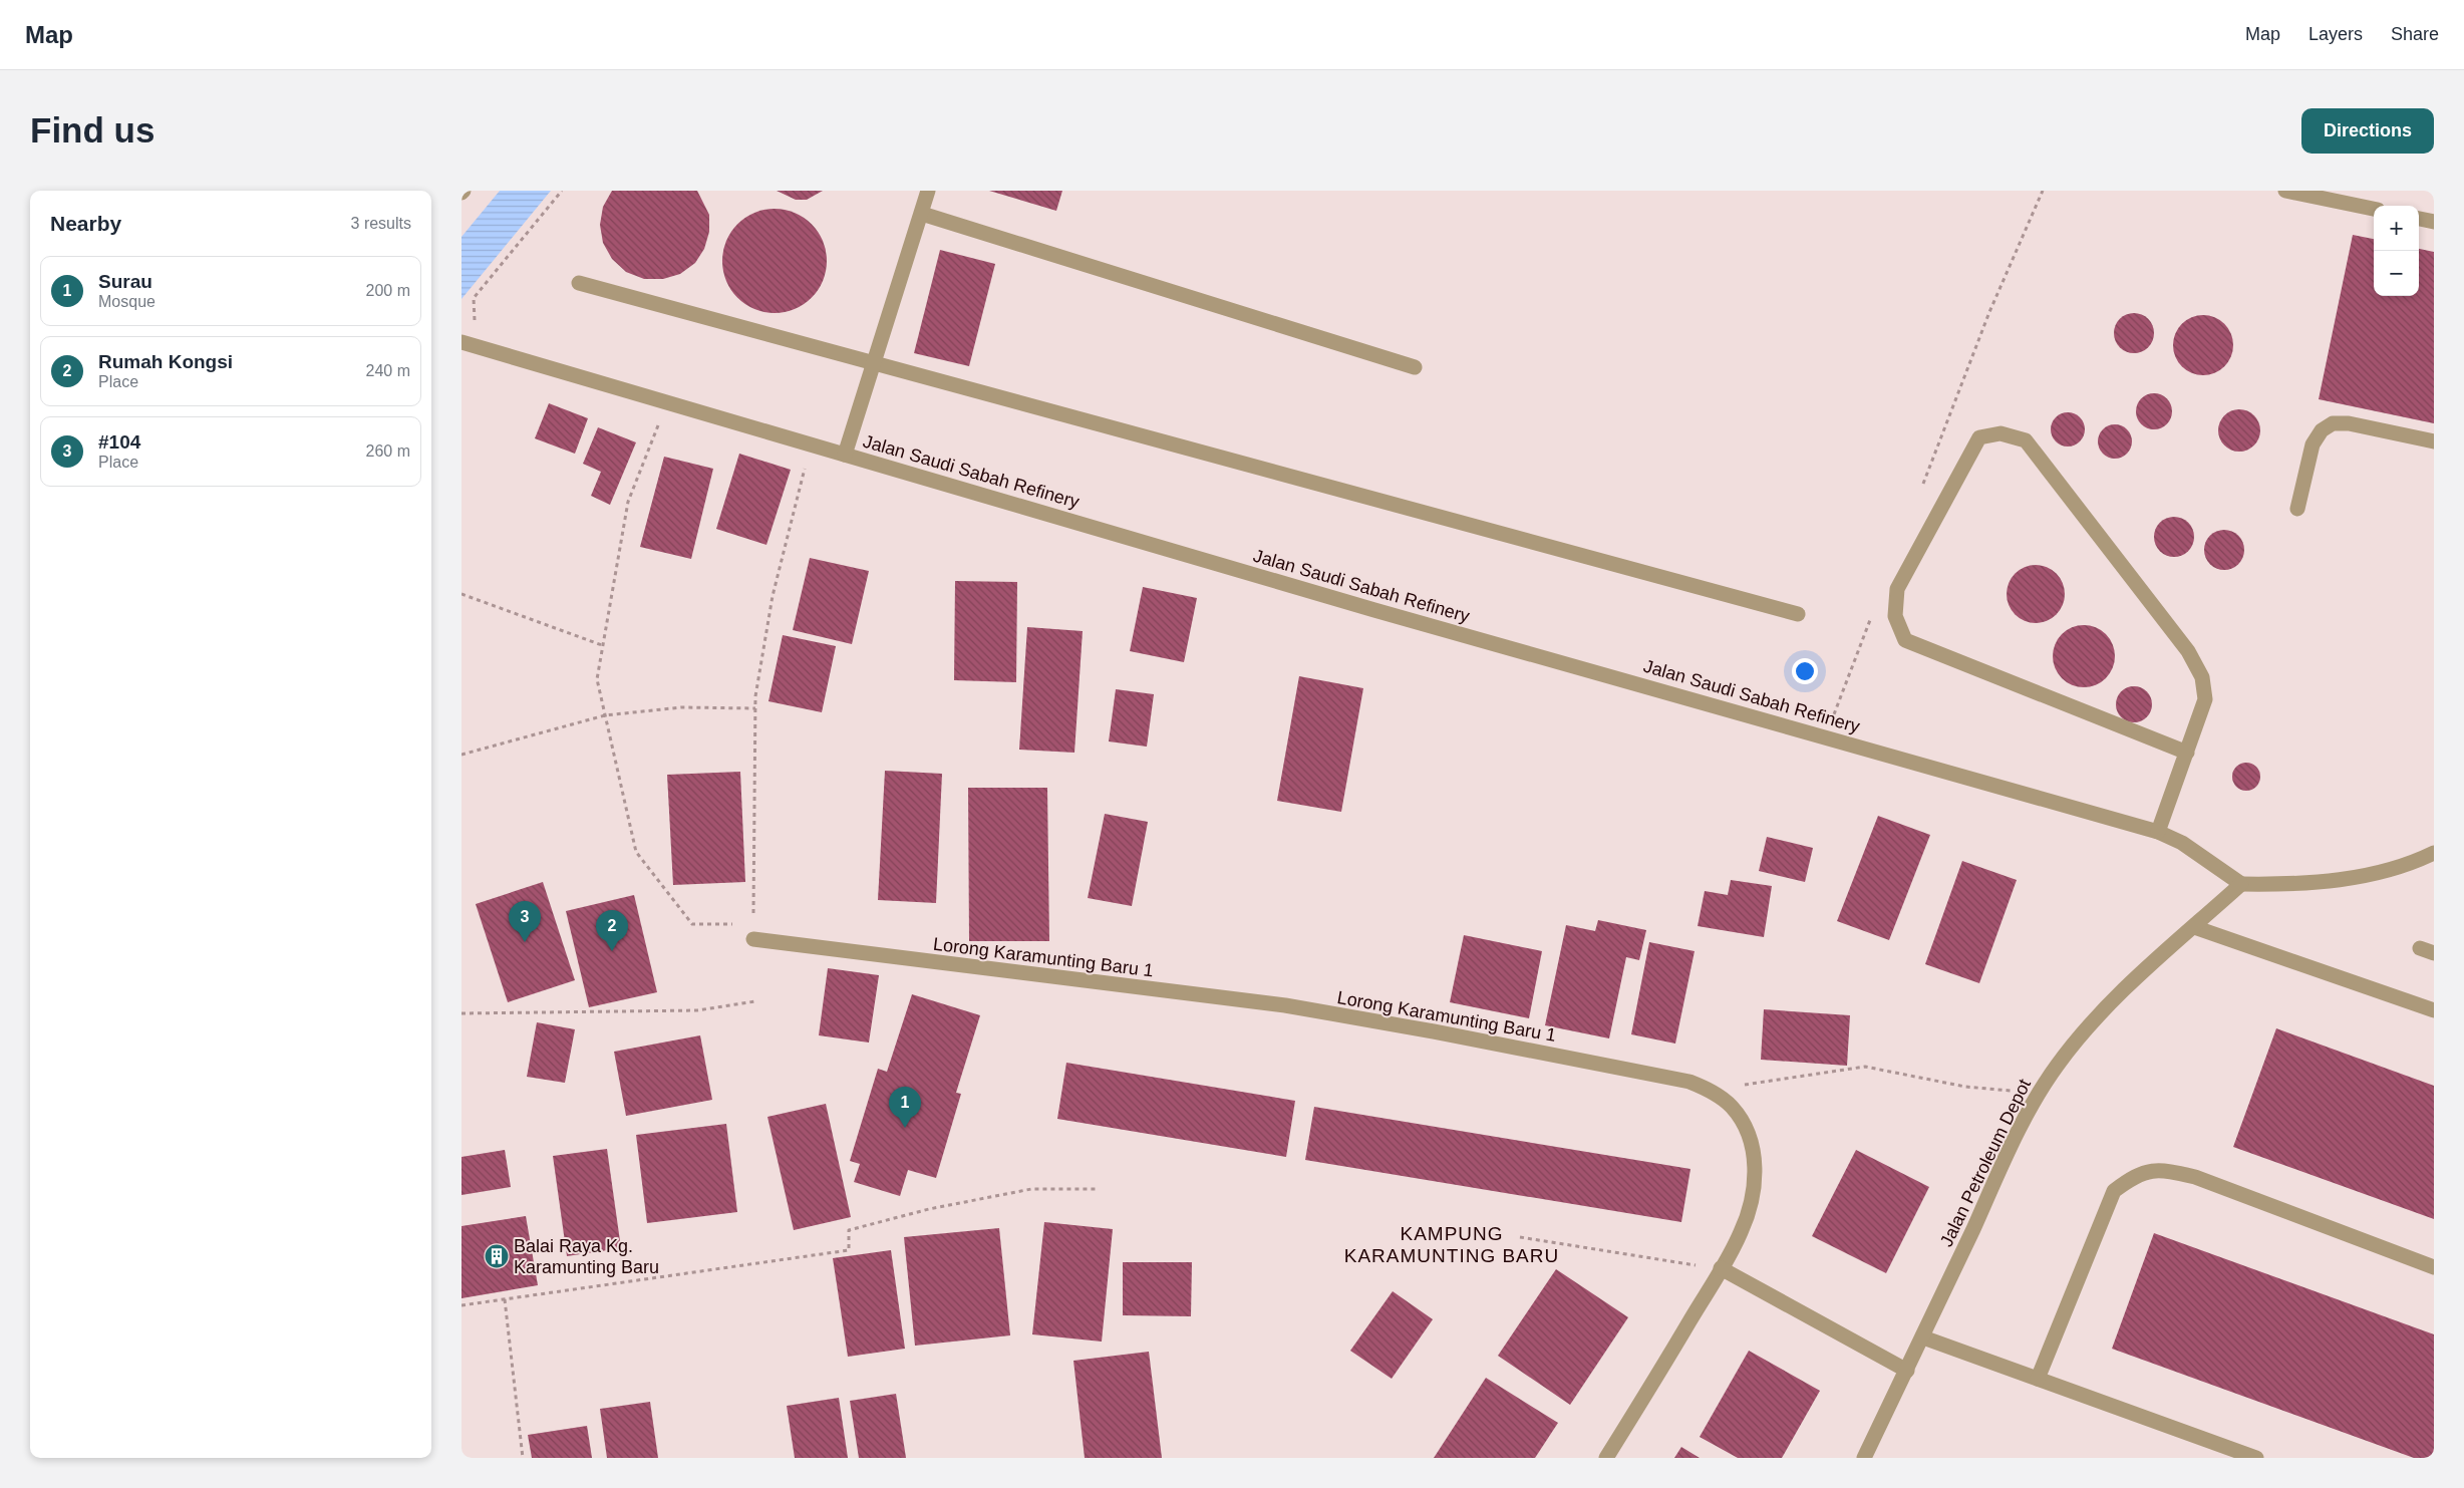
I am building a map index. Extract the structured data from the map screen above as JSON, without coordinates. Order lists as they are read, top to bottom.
{
  "streets": {
    "street": ["Jalan Saudi Sabah Refinery", "Lorong Karamunting Baru 1", "Jalan Petroleum Depot"]
  },
  "crossings": [
    ["Jalan Saudi Sabah Refinery", "Jalan Petroleum Depot"]
  ],
  "districts": ["KAMPUNG KARAMUNTING BARU"],
  "places": {
    "building": ["Balai Raya Kg. Karamunting Baru"]
  },
  "page": {
    "header": "Map",
    "nav": ["Map", "Layers", "Share"],
    "buttons": "Directions",
    "title": "Find us",
    "heading": ["Nearby", "3 results"],
    "map_buttons": ["+", "−"],
    "list": [
      {
        "mark": "1",
        "name": "Surau",
        "note": "Mosque",
        "value": "200 m"
      },
      {
        "mark": "2",
        "name": "Rumah Kongsi",
        "note": "Place",
        "value": "240 m"
      },
      {
        "mark": "3",
        "name": "#104",
        "note": "Place",
        "value": "260 m"
      }
    ],
    "pins": ["3", "2", "1"]
  }
}
